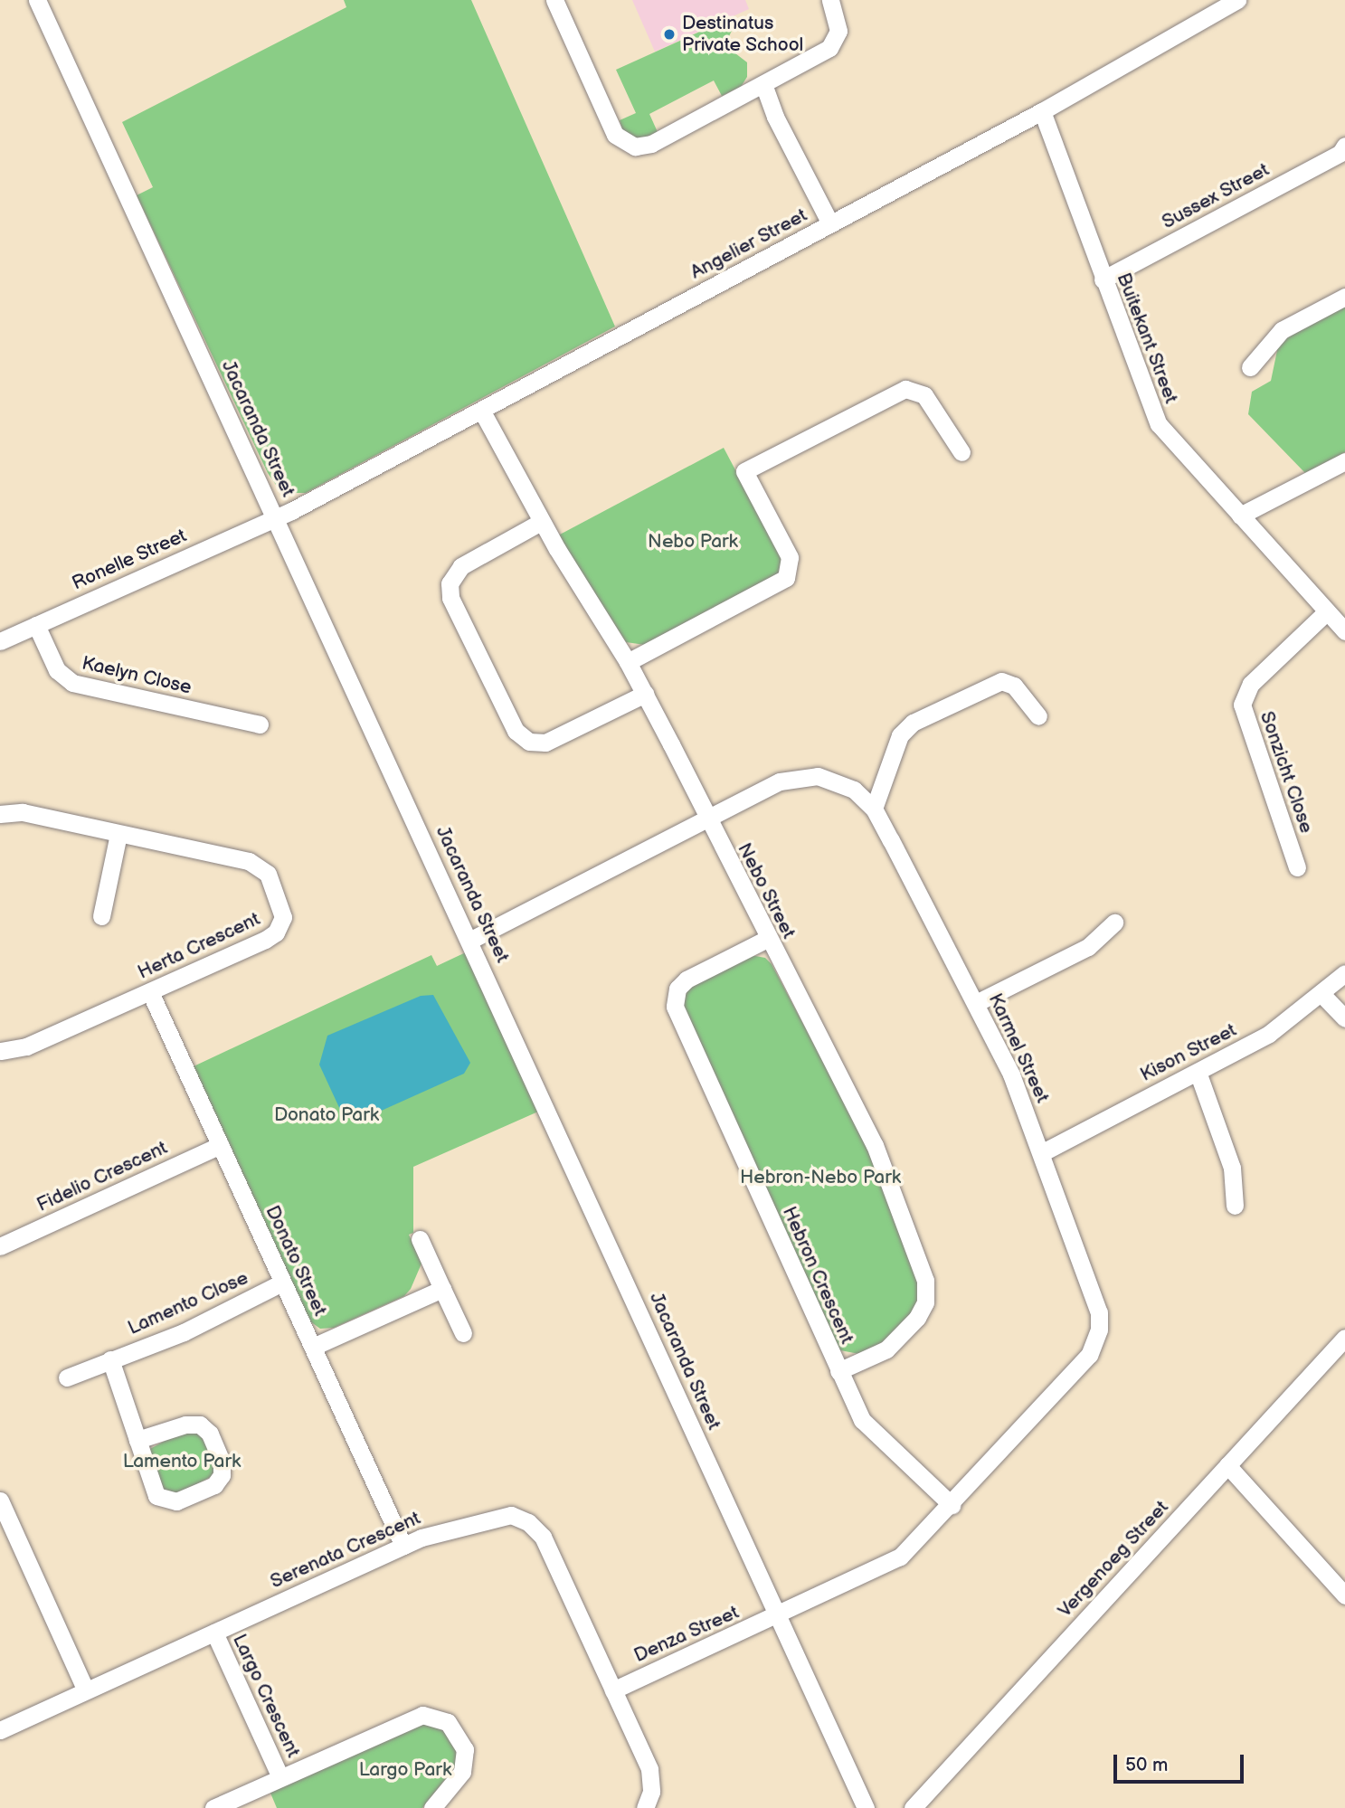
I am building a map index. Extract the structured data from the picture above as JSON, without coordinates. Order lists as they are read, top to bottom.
{
  "streets": {
    "street": [
      "Sussex Street",
      "Angelier Street",
      "Buitekant Street",
      "Jacaranda Street",
      "Ronelle Street",
      "Kaelyn Close",
      "Sonzicht Close",
      "Nebo Street",
      "Herta Crescent",
      "Karmel Street",
      "Kison Street",
      "Fidelio Crescent",
      "Donato Street",
      "Hebron Crescent",
      "Lamento Close",
      "Serenata Crescent",
      "Vergenoeg Street",
      "Denza Street",
      "Largo Crescent"
    ]
  },
  "crossings": [
    ["Sussex Street", "Buitekant Street"],
    ["Angelier Street", "Buitekant Street"],
    ["Angelier Street", "Jacaranda Street"],
    ["Angelier Street", "Ronelle Street"],
    ["Angelier Street", "Nebo Street"],
    ["Buitekant Street", "Sonzicht Close"],
    ["Jacaranda Street", "Ronelle Street"],
    ["Jacaranda Street", "Karmel Street"],
    ["Jacaranda Street", "Denza Street"],
    ["Ronelle Street", "Kaelyn Close"],
    ["Nebo Street", "Karmel Street"],
    ["Nebo Street", "Hebron Crescent"],
    ["Herta Crescent", "Donato Street"],
    ["Karmel Street", "Kison Street"],
    ["Karmel Street", "Hebron Crescent"],
    ["Karmel Street", "Denza Street"],
    ["Fidelio Crescent", "Donato Street"],
    ["Donato Street", "Lamento Close"],
    ["Donato Street", "Serenata Crescent"],
    ["Serenata Crescent", "Denza Street"],
    ["Serenata Crescent", "Largo Crescent"]
  ],
  "parks": [
    "Nebo Park",
    "Donato Park",
    "Hebron-Nebo Park",
    "Lamento Park",
    "Largo Park"
  ],
  "places": ["Destinatus Private School"],
  "scale_bar": "50 m"
}
